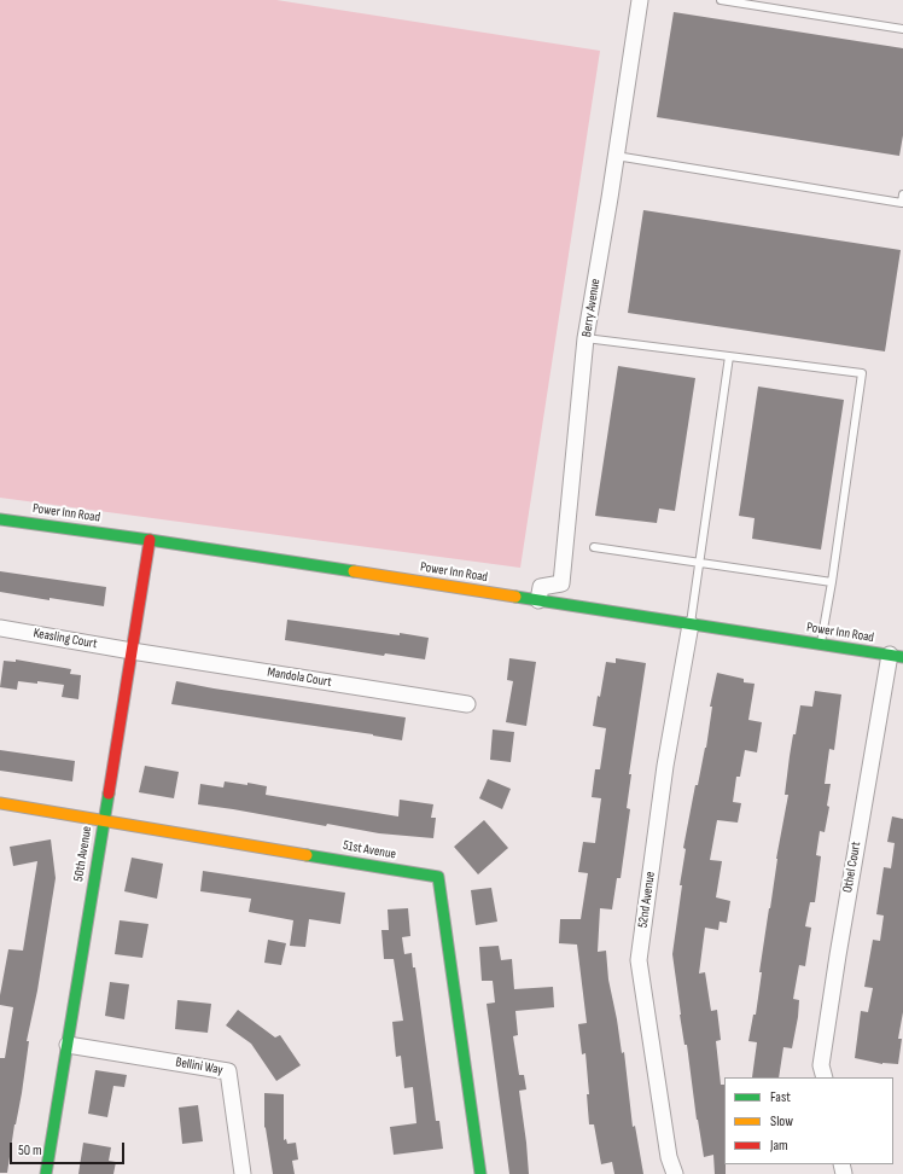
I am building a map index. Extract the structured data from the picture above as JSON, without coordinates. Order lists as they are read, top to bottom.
{
  "streets": {
    "street": [
      "Berry Avenue",
      "Power Inn Road",
      "Keasling Court",
      "Mandola Court",
      "51st Avenue",
      "50th Avenue",
      "Othel Court",
      "52nd Avenue",
      "Bellini Way"
    ]
  },
  "crossings": [
    ["Berry Avenue", "Power Inn Road"],
    ["Power Inn Road", "50th Avenue"],
    ["Power Inn Road", "Othel Court"],
    ["Power Inn Road", "52nd Avenue"],
    ["Keasling Court", "Mandola Court"],
    ["Keasling Court", "50th Avenue"],
    ["Mandola Court", "50th Avenue"],
    ["51st Avenue", "50th Avenue"],
    ["50th Avenue", "Bellini Way"]
  ],
  "legend": ["Fast", "Slow", "Jam"],
  "scale_bar": "50 m"
}
